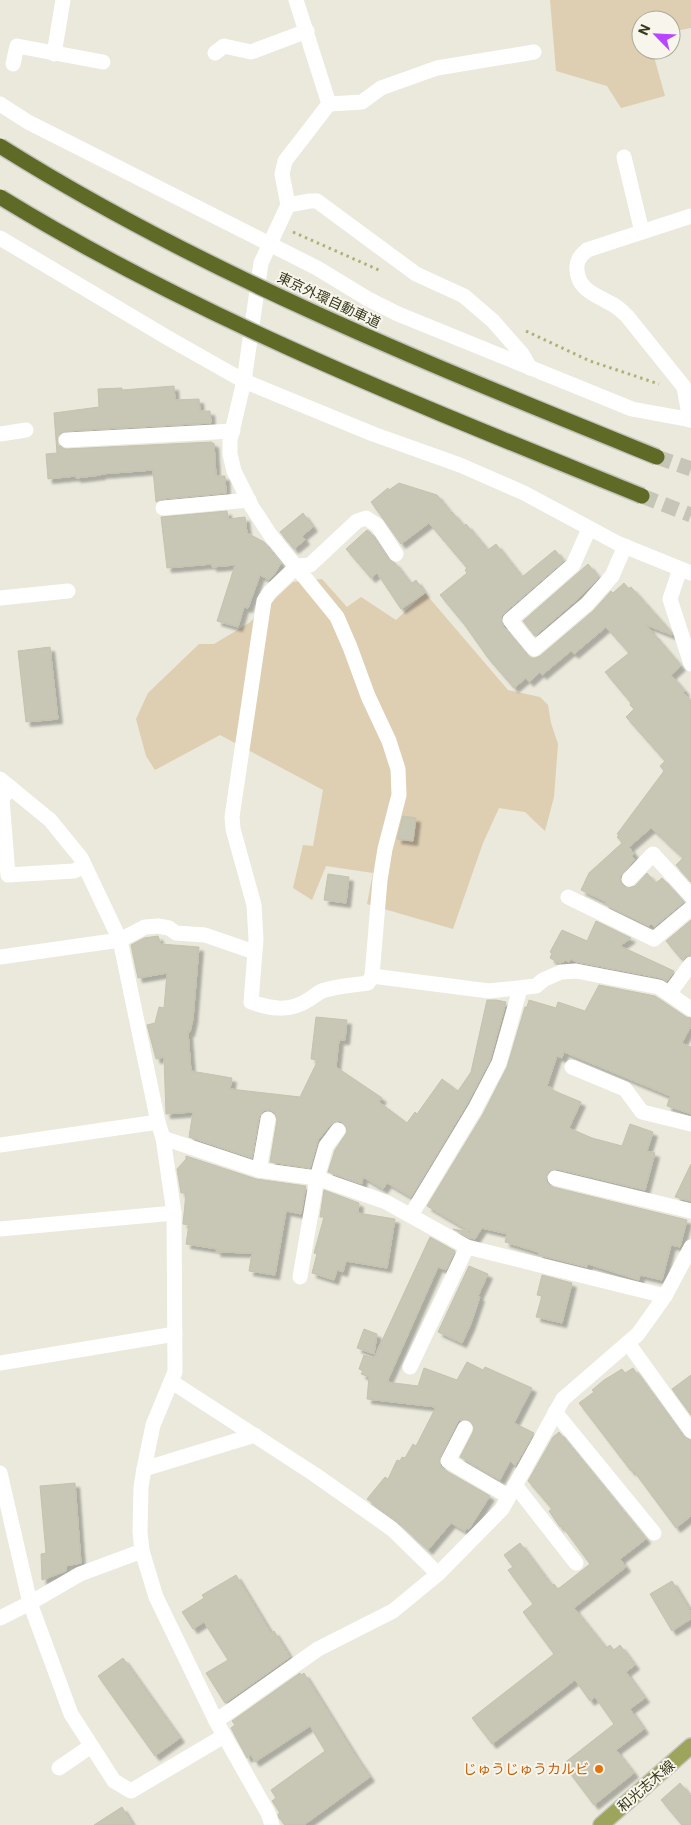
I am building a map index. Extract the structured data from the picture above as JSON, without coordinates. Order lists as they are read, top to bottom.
{
  "streets": {
    "highway": ["東京外環自動車道"],
    "main road": ["和光志木線"]
  },
  "places": ["じゅうじゅうカルビ"],
  "north": "top left"
}
